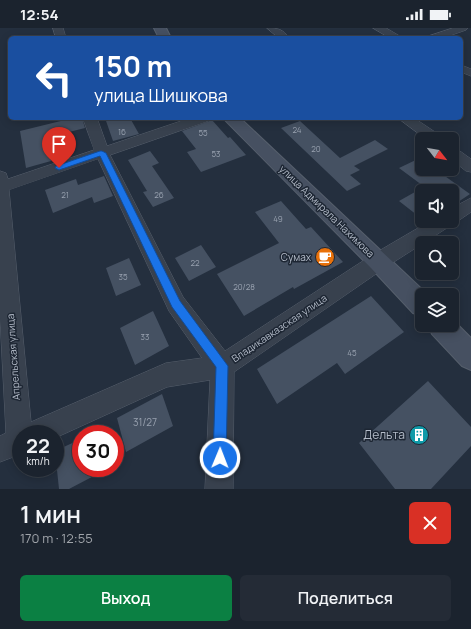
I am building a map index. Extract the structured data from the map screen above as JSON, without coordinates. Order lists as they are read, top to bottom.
{
  "streets": {
    "main road": ["улица Адмирала Нахимова"],
    "street": ["Владикавказская улица", "Апрельская улица"]
  },
  "crossings": [
    ["улица Адмирала Нахимова", "Владикавказская улица"]
  ],
  "places": {
    "cafe": ["Сумах"],
    "building": ["Дельта"]
  },
  "house_numbers": [
    "24",
    "16",
    "55",
    "20",
    "53",
    "21",
    "26",
    "49",
    "22",
    "35",
    "20/28",
    "33",
    "45",
    "31/27"
  ],
  "north": "bottom right",
  "page": {
    "status": "12:54",
    "turn": ["150 m", "улица Шишкова"],
    "speed": "22 km/h",
    "limit": "30",
    "heading": ["1 мин", "170 m · 12:55"],
    "buttons": ["Выход", "Поделиться"]
  }
}
